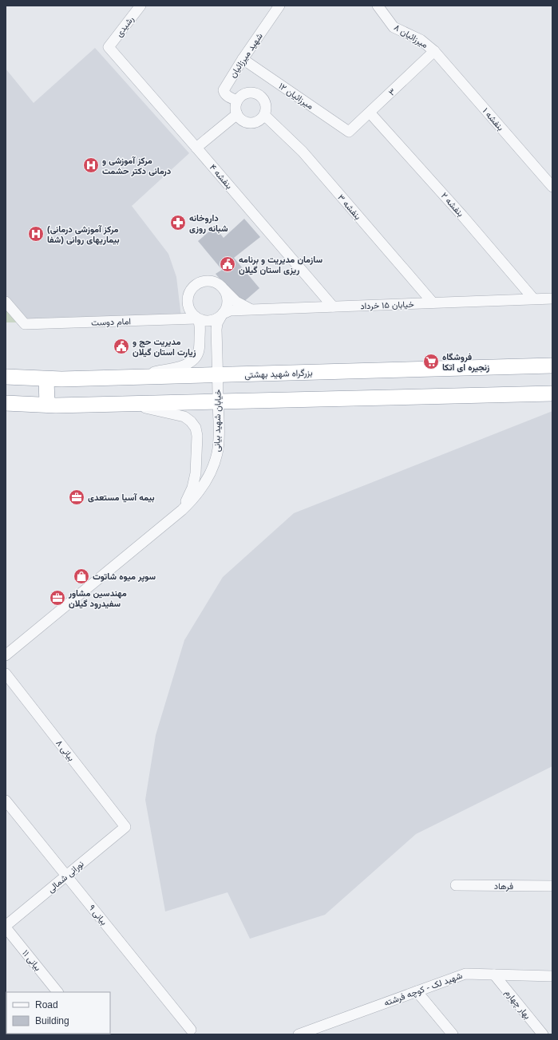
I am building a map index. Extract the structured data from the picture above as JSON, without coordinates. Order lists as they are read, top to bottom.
{
  "streets": {
    "highway": ["بزرگراه شهید بهشتی"],
    "street": [
      "رشیدی",
      "میرزائیان ۸",
      "شهید میرزائیان",
      "۳",
      "میرزائیان ۱۲",
      "بنفشه ۱",
      "بنفشه ۴",
      "بنفشه ۲",
      "بنفشه ۳",
      "خیابان ۱۵ خرداد",
      "امام دوست",
      "خیابان شهید بیانی",
      "بیانی ۸",
      "نورانی شمالی",
      "فرهاد",
      "بیانی ۹",
      "بیانی ۱۱",
      "شهید لک - کوچه فرشته",
      "بهار چهارم"
    ]
  },
  "crossings": [
    ["رشیدی", "بنفشه ۴"],
    ["میرزائیان ۸", "۳"],
    ["میرزائیان ۸", "بنفشه ۱"],
    ["شهید میرزائیان", "میرزائیان ۱۲"],
    ["شهید میرزائیان", "بنفشه ۳"],
    ["۳", "میرزائیان ۱۲"],
    ["۳", "بنفشه ۱"],
    ["۳", "بنفشه ۲"],
    ["بنفشه ۴", "خیابان ۱۵ خرداد"],
    ["بنفشه ۲", "خیابان ۱۵ خرداد"],
    ["بنفشه ۳", "خیابان ۱۵ خرداد"],
    ["خیابان ۱۵ خرداد", "امام دوست"],
    ["خیابان ۱۵ خرداد", "خیابان شهید بیانی"],
    ["امام دوست", "خیابان شهید بیانی"],
    ["بزرگراه شهید بهشتی", "خیابان شهید بیانی"],
    ["بیانی ۸", "نورانی شمالی"],
    ["نورانی شمالی", "بیانی ۹"],
    ["نورانی شمالی", "بیانی ۱۱"],
    ["شهید لک - کوچه فرشته", "بهار چهارم"]
  ],
  "places": {
    "hospital": ["مرکز آموزشی و ‌درمانی دکتر حشمت", "(مرکز آموزشی درمانی بیماریهای روانی (شفا"],
    "pharmacy": ["داروخانه شبانه روزی"],
    "public building": ["سازمان مدیریت و برنامه ریزی استان گیلان", "مدیریت حج و زیارت استان گیلان"],
    "supermarket": ["فروشگاه زنجیره ای اتکا"],
    "office": ["بیمه آسیا مستعدی", "مهندسین مشاور سفیدرود گیلان"],
    "shop": ["سوپر میوه شاتوت"]
  },
  "legend": ["Road", "Building"]
}
